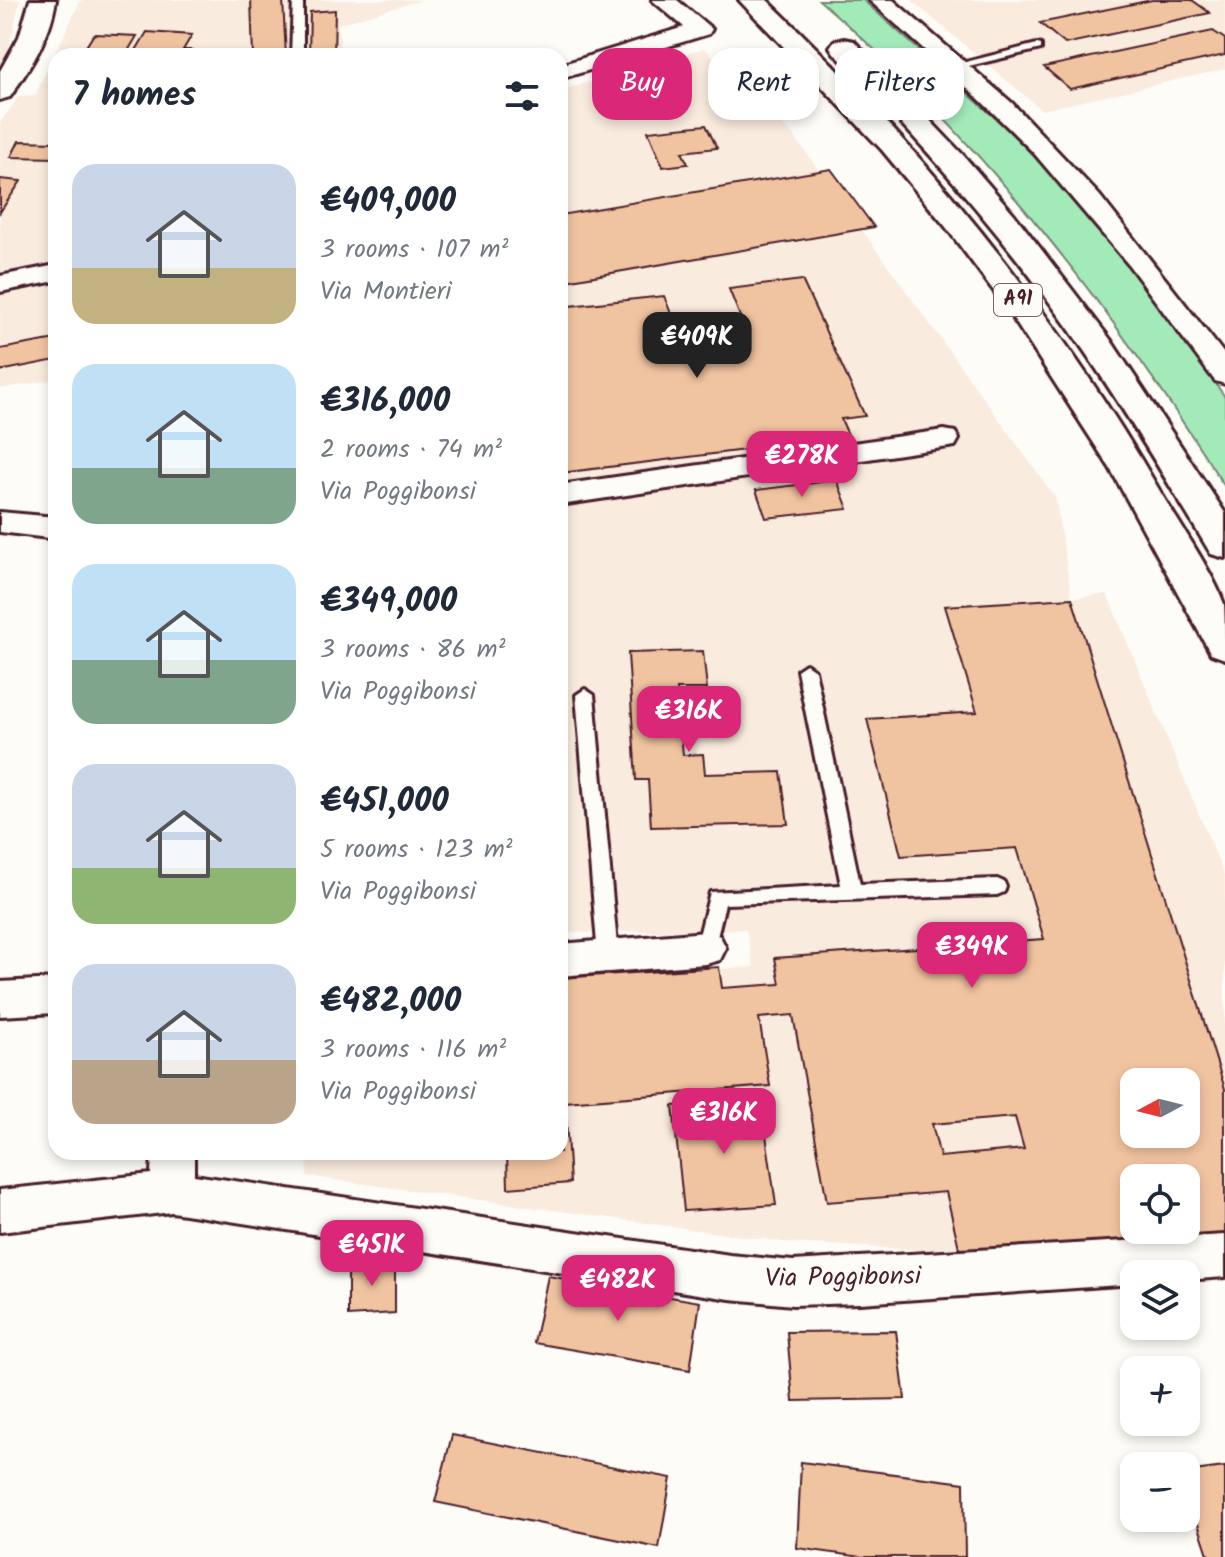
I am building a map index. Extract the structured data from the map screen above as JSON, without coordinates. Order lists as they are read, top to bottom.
{
  "streets": {
    "main road": ["A91"],
    "street": ["Via Poggibonsi"]
  },
  "north": "left",
  "page": {
    "chip": ["Buy", "Rent", "Filters"],
    "heading": "7 homes",
    "list": [
      {
        "name": "€409,000",
        "note": "3 rooms · 107 m² · Via Montieri"
      },
      {
        "name": "€316,000",
        "note": "2 rooms · 74 m² · Via Poggibonsi"
      },
      {
        "name": "€349,000",
        "note": "3 rooms · 86 m² · Via Poggibonsi"
      },
      {
        "name": "€451,000",
        "note": "5 rooms · 123 m² · Via Poggibonsi"
      },
      {
        "name": "€482,000",
        "note": "3 rooms · 116 m² · Via Poggibonsi"
      }
    ],
    "price": [
      "€409K",
      "€278K",
      "€316K",
      "€349K",
      "€316K",
      "€451K",
      "€482K"
    ],
    "map_buttons": ["+", "−"]
  }
}
